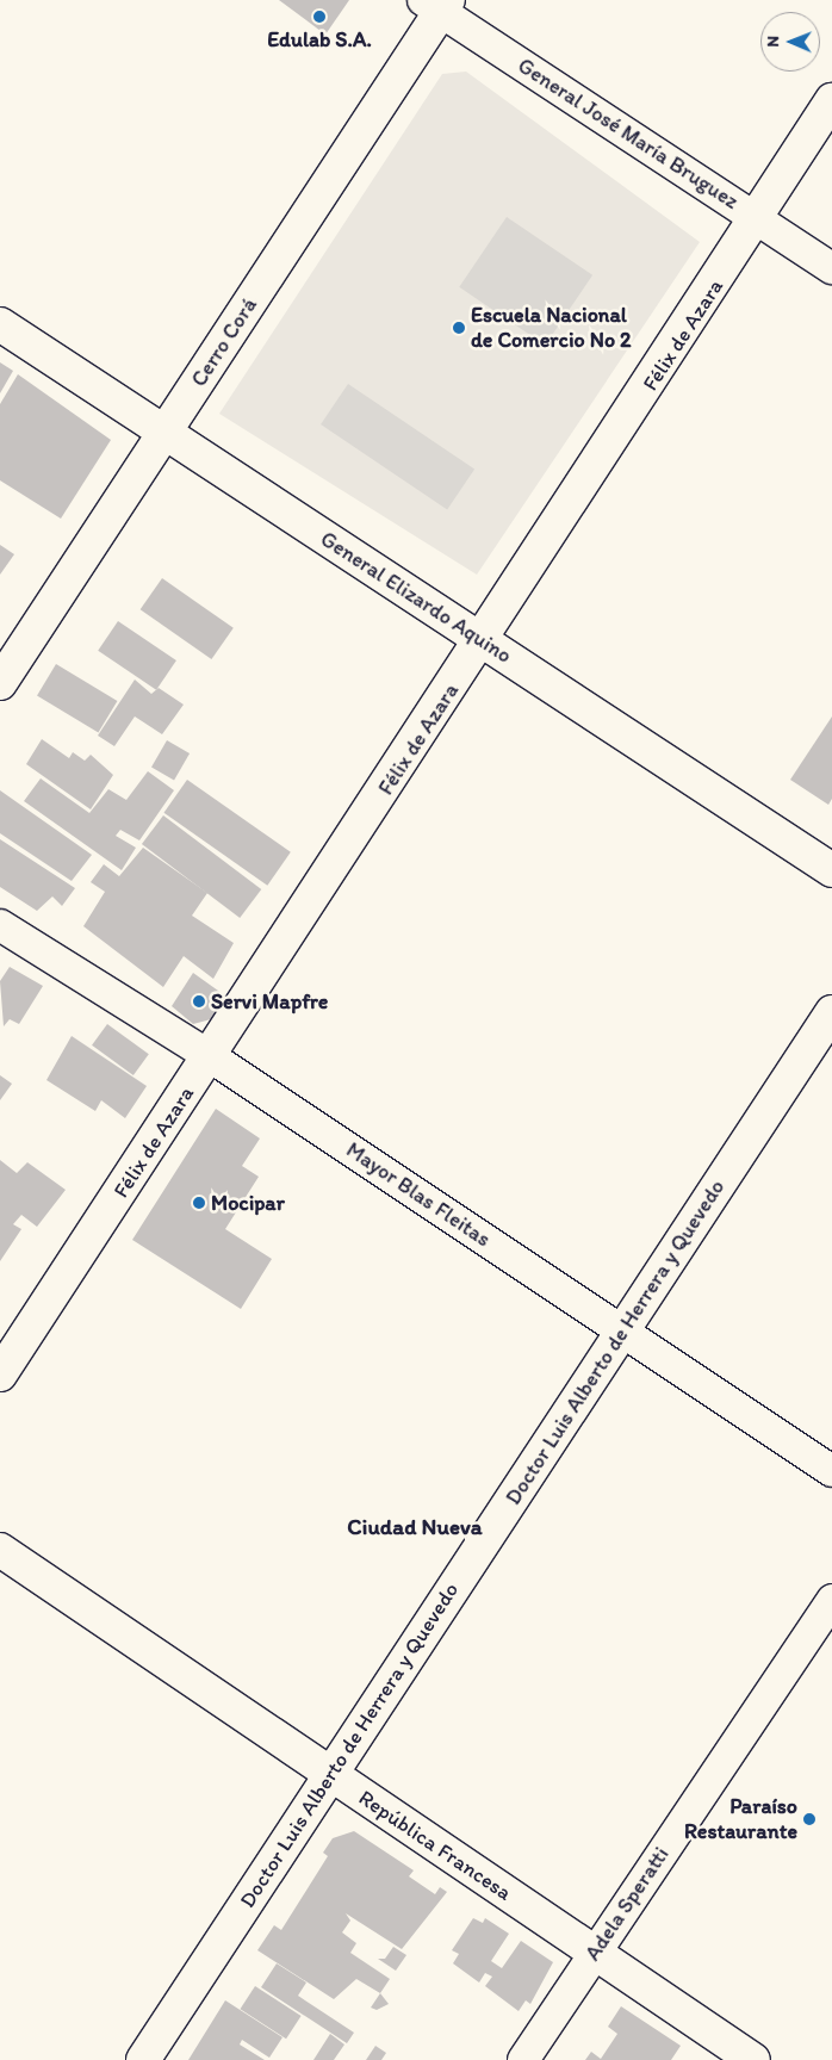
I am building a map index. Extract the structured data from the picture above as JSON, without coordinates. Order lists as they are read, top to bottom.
{
  "streets": {
    "street": [
      "General José María Bruguez",
      "Félix de Azara",
      "Cerro Corá",
      "General Elizardo Aquino",
      "Mayor Blas Fleitas",
      "Doctor Luis Alberto de Herrera y Quevedo",
      "República Francesa",
      "Adela Speratti"
    ]
  },
  "crossings": [
    ["General José María Bruguez", "Félix de Azara"],
    ["General José María Bruguez", "Cerro Corá"],
    ["Félix de Azara", "General Elizardo Aquino"],
    ["Félix de Azara", "Mayor Blas Fleitas"],
    ["Cerro Corá", "General Elizardo Aquino"],
    ["Mayor Blas Fleitas", "Doctor Luis Alberto de Herrera y Quevedo"],
    ["Doctor Luis Alberto de Herrera y Quevedo", "República Francesa"],
    ["República Francesa", "Adela Speratti"]
  ],
  "districts": ["Ciudad Nueva"],
  "places": [
    "Edulab S.A.",
    "Escuela Nacional de Comercio No 2",
    "Servi Mapfre",
    "Mocipar",
    "Paraíso Restaurante"
  ],
  "north": "left"
}
